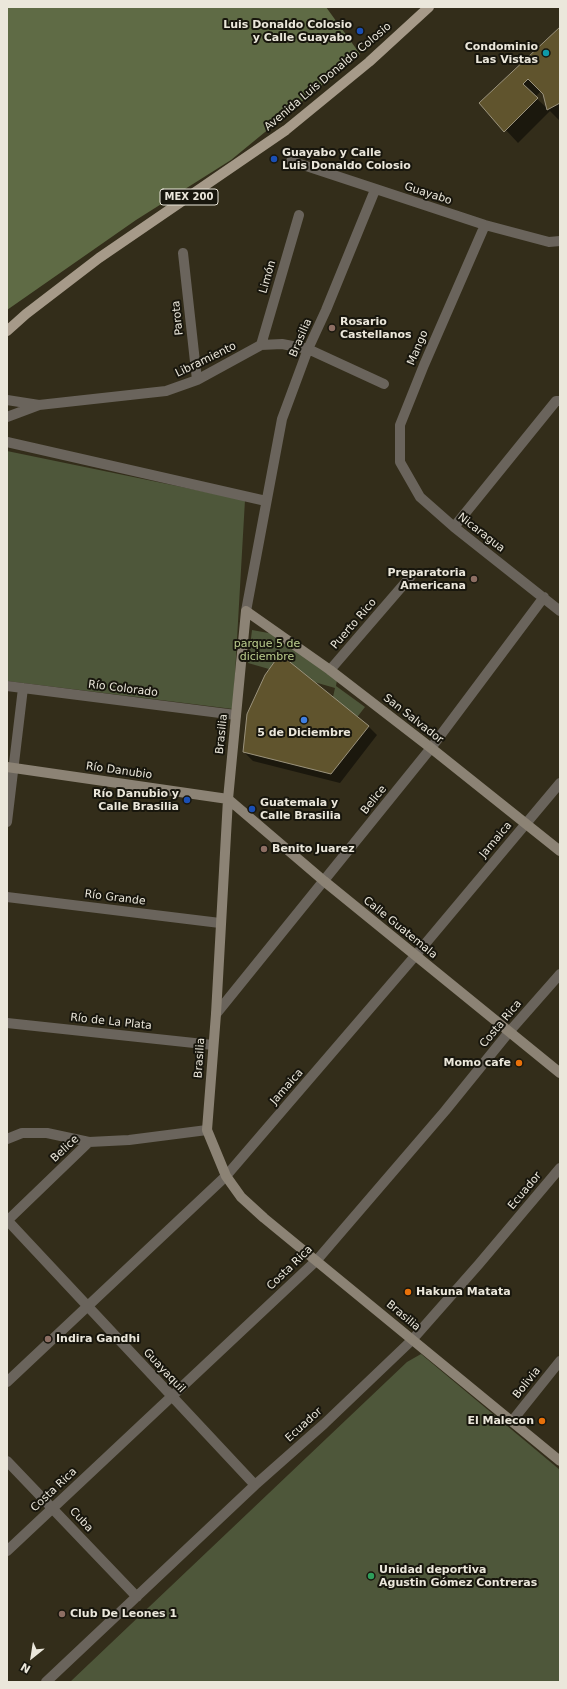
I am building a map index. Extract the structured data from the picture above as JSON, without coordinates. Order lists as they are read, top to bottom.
{
  "streets": {
    "main road": ["Avenida Luis Donaldo Colosio", "MEX 200"],
    "street": [
      "Guayabo",
      "Limón",
      "Parota",
      "Brasilia",
      "Mango",
      "Libramiento",
      "Nicaragua",
      "Puerto Rico",
      "Río Colorado",
      "San Salvador",
      "Río Danubio",
      "Belice",
      "Jamaica",
      "Río Grande",
      "Calle Guatemala",
      "Río de La Plata",
      "Costa Rica",
      "Ecuador",
      "Guayaquil",
      "Bolivia",
      "Cuba"
    ]
  },
  "crossings": [
    ["Guayabo", "Brasilia"],
    ["Guayabo", "Mango"],
    ["Limón", "Libramiento"],
    ["Parota", "Libramiento"],
    ["Brasilia", "Libramiento"],
    ["Brasilia", "Río Colorado"],
    ["Brasilia", "San Salvador"],
    ["Brasilia", "Río Danubio"],
    ["Brasilia", "Belice"],
    ["Brasilia", "Jamaica"],
    ["Brasilia", "Río Grande"],
    ["Brasilia", "Calle Guatemala"],
    ["Brasilia", "Río de La Plata"],
    ["Brasilia", "Costa Rica"],
    ["Brasilia", "Ecuador"],
    ["Brasilia", "Bolivia"],
    ["Mango", "Nicaragua"],
    ["Nicaragua", "Belice"],
    ["Puerto Rico", "San Salvador"],
    ["San Salvador", "Belice"],
    ["San Salvador", "Jamaica"],
    ["Río Danubio", "Calle Guatemala"],
    ["Belice", "Calle Guatemala"],
    ["Belice", "Guayaquil"],
    ["Jamaica", "Calle Guatemala"],
    ["Jamaica", "Guayaquil"],
    ["Calle Guatemala", "Costa Rica"],
    ["Costa Rica", "Guayaquil"],
    ["Costa Rica", "Cuba"],
    ["Ecuador", "Guayaquil"],
    ["Ecuador", "Cuba"]
  ],
  "parks": ["parque 5 de diciembre"],
  "places": [
    "Luis Donaldo Colosio y Calle Guayabo",
    "Condominio Las Vistas",
    "Guayabo y Calle Luis Donaldo Colosio",
    "Rosario Castellanos",
    "Preparatoria Americana",
    "5 de Diciembre",
    "Río Danubio y Calle Brasilia",
    "Guatemala y Calle Brasilia",
    "Benito Juarez",
    "Momo cafe",
    "Hakuna Matata",
    "Indira Gandhi",
    "El Malecon",
    "Unidad deportiva Agustin Gómez Contreras",
    "Club De Leones 1"
  ],
  "north": "bottom left"
}
